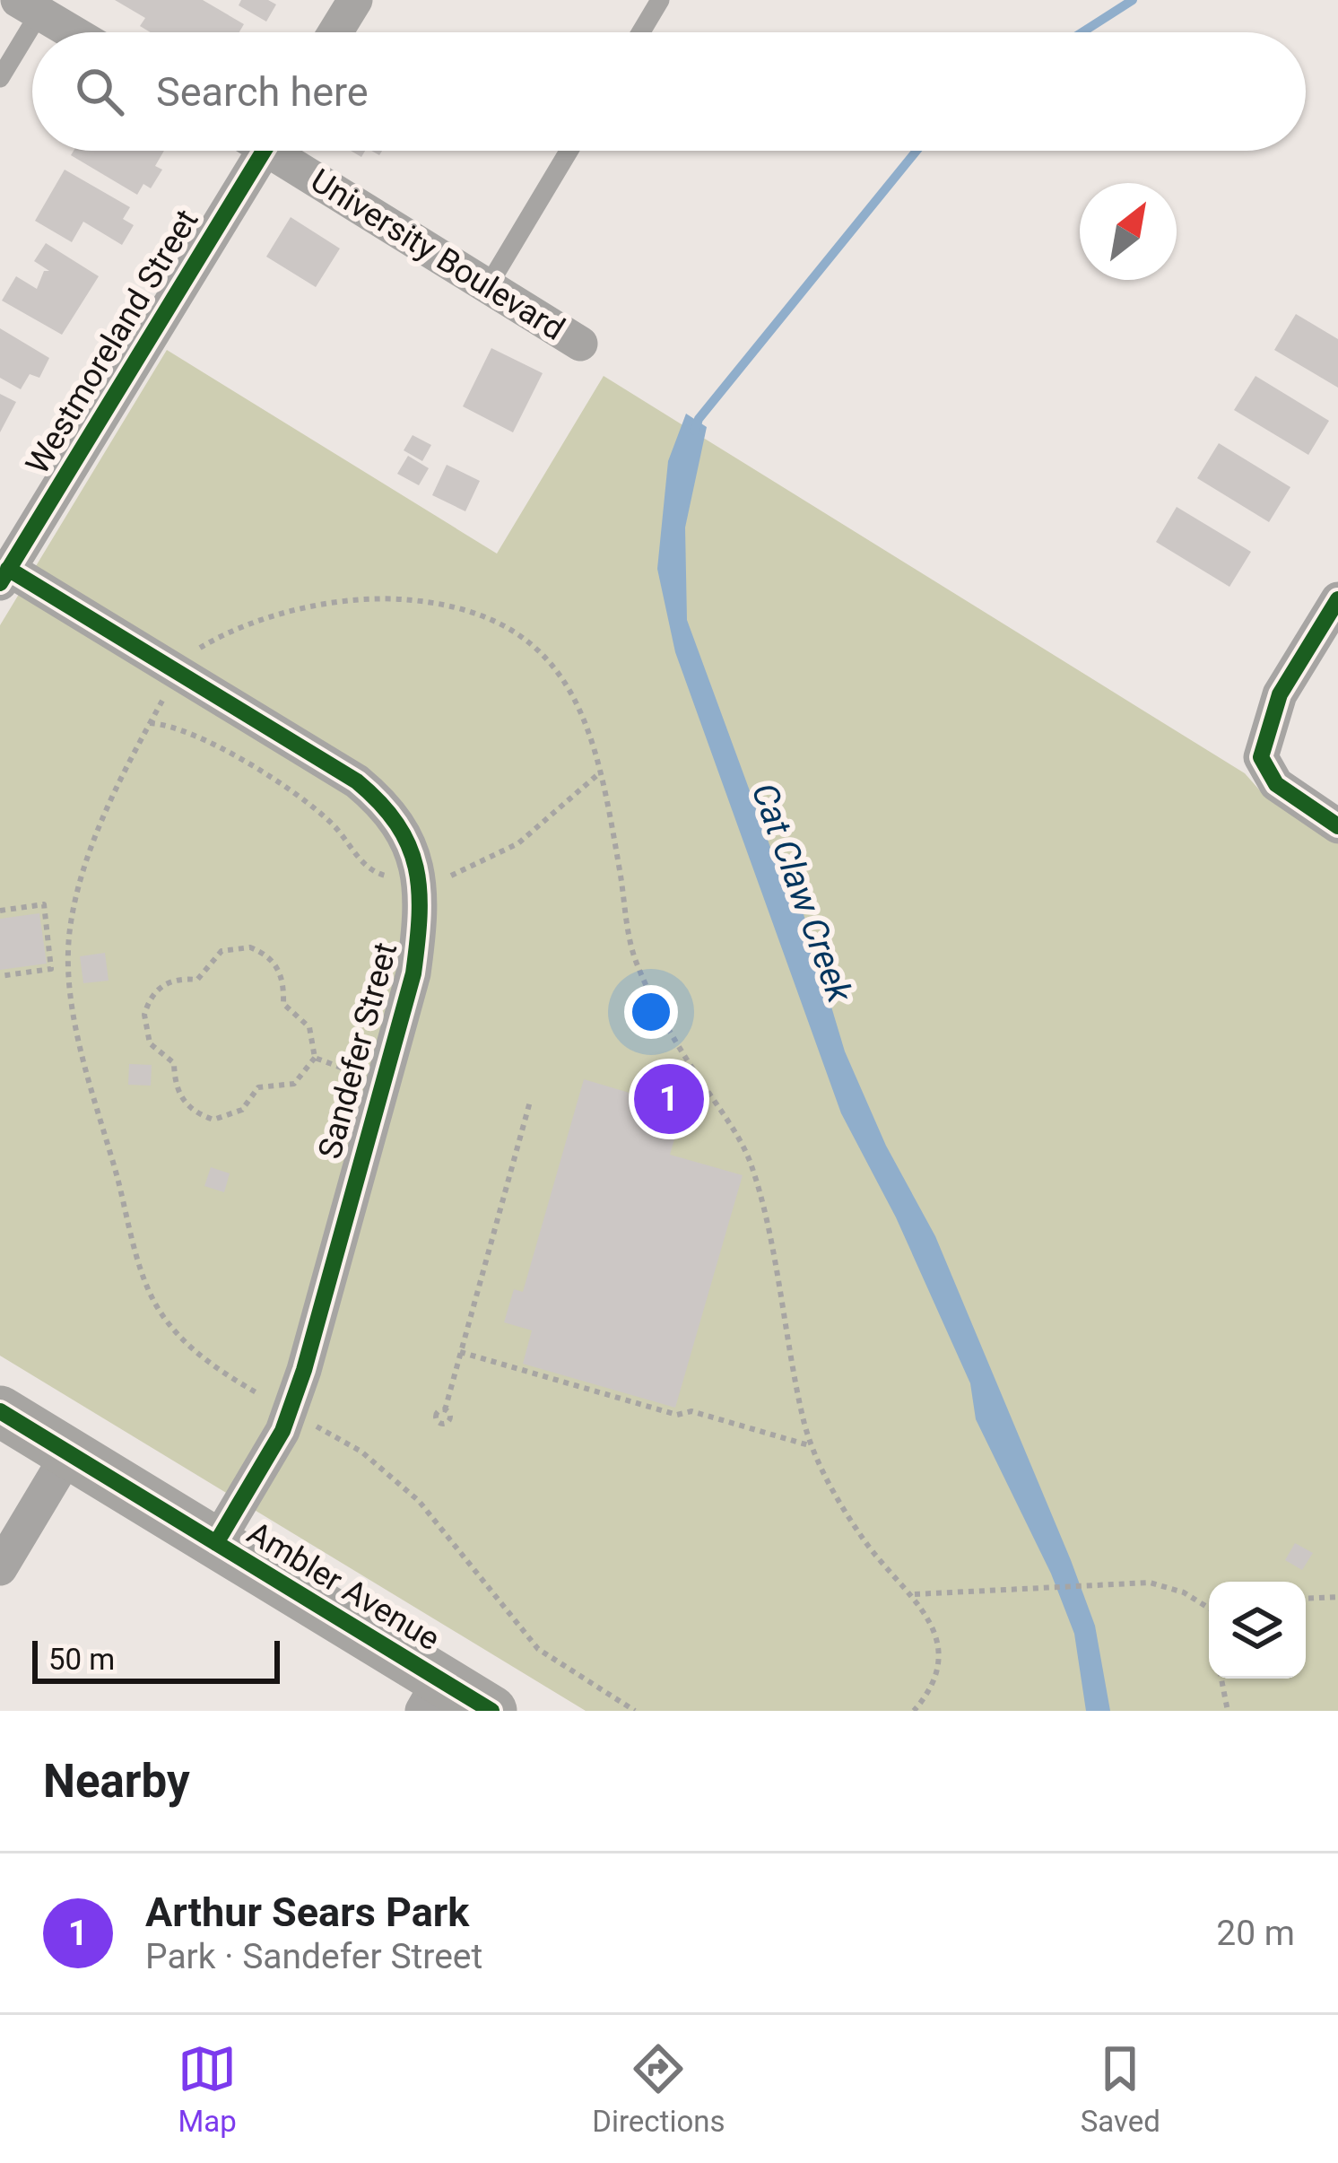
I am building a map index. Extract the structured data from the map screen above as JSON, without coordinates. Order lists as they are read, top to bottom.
{
  "streets": {
    "main road": ["Ambler Avenue"],
    "street": ["University Boulevard", "Westmoreland Street", "Sandefer Street"]
  },
  "crossings": [
    ["Westmoreland Street", "Sandefer Street"],
    ["Sandefer Street", "Ambler Avenue"]
  ],
  "water": ["Cat Claw Creek"],
  "scale_bar": "50 m",
  "north": "top right",
  "page": {
    "search": "Search here",
    "pins": "1",
    "scale": "50 m",
    "heading": "Nearby",
    "list": [
      {
        "mark": "1",
        "name": "Arthur Sears Park",
        "note": "Park · Sandefer Street",
        "value": "20 m"
      }
    ],
    "nav": ["Map", "Directions", "Saved"]
  }
}
